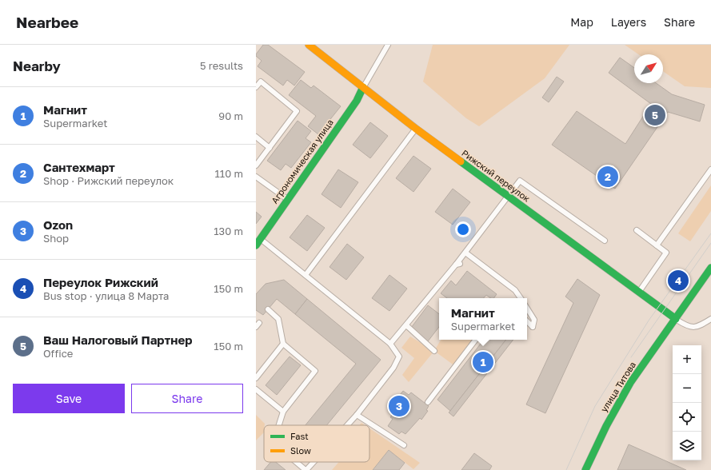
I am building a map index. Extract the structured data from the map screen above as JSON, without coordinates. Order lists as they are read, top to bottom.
{
  "streets": {
    "street": ["Агрономическая улица", "Рижский переулок", "улица Титова"]
  },
  "crossings": [
    ["Агрономическая улица", "Рижский переулок"],
    ["Рижский переулок", "улица Титова"]
  ],
  "legend": ["Fast", "Slow"],
  "north": "top right",
  "page": {
    "header": "Nearbee",
    "nav": ["Map", "Layers", "Share"],
    "heading": ["Nearby", "5 results"],
    "list": [
      {
        "mark": "1",
        "name": "Магнит",
        "note": "Supermarket",
        "value": "90 m"
      },
      {
        "mark": "2",
        "name": "Сантехмарт",
        "note": "Shop · Рижский переулок",
        "value": "110 m"
      },
      {
        "mark": "3",
        "name": "Ozon",
        "note": "Shop",
        "value": "130 m"
      },
      {
        "mark": "4",
        "name": "Переулок Рижский",
        "note": "Bus stop · улица 8 Марта",
        "value": "150 m"
      },
      {
        "mark": "5",
        "name": "Ваш Налоговый Партнер",
        "note": "Office",
        "value": "150 m"
      }
    ],
    "pins": [
      "5",
      "2",
      "4",
      "1",
      "3"
    ],
    "popup": ["Магнит", "Supermarket"],
    "map_buttons": ["+", "−"],
    "buttons": ["Save", "Share"]
  }
}
